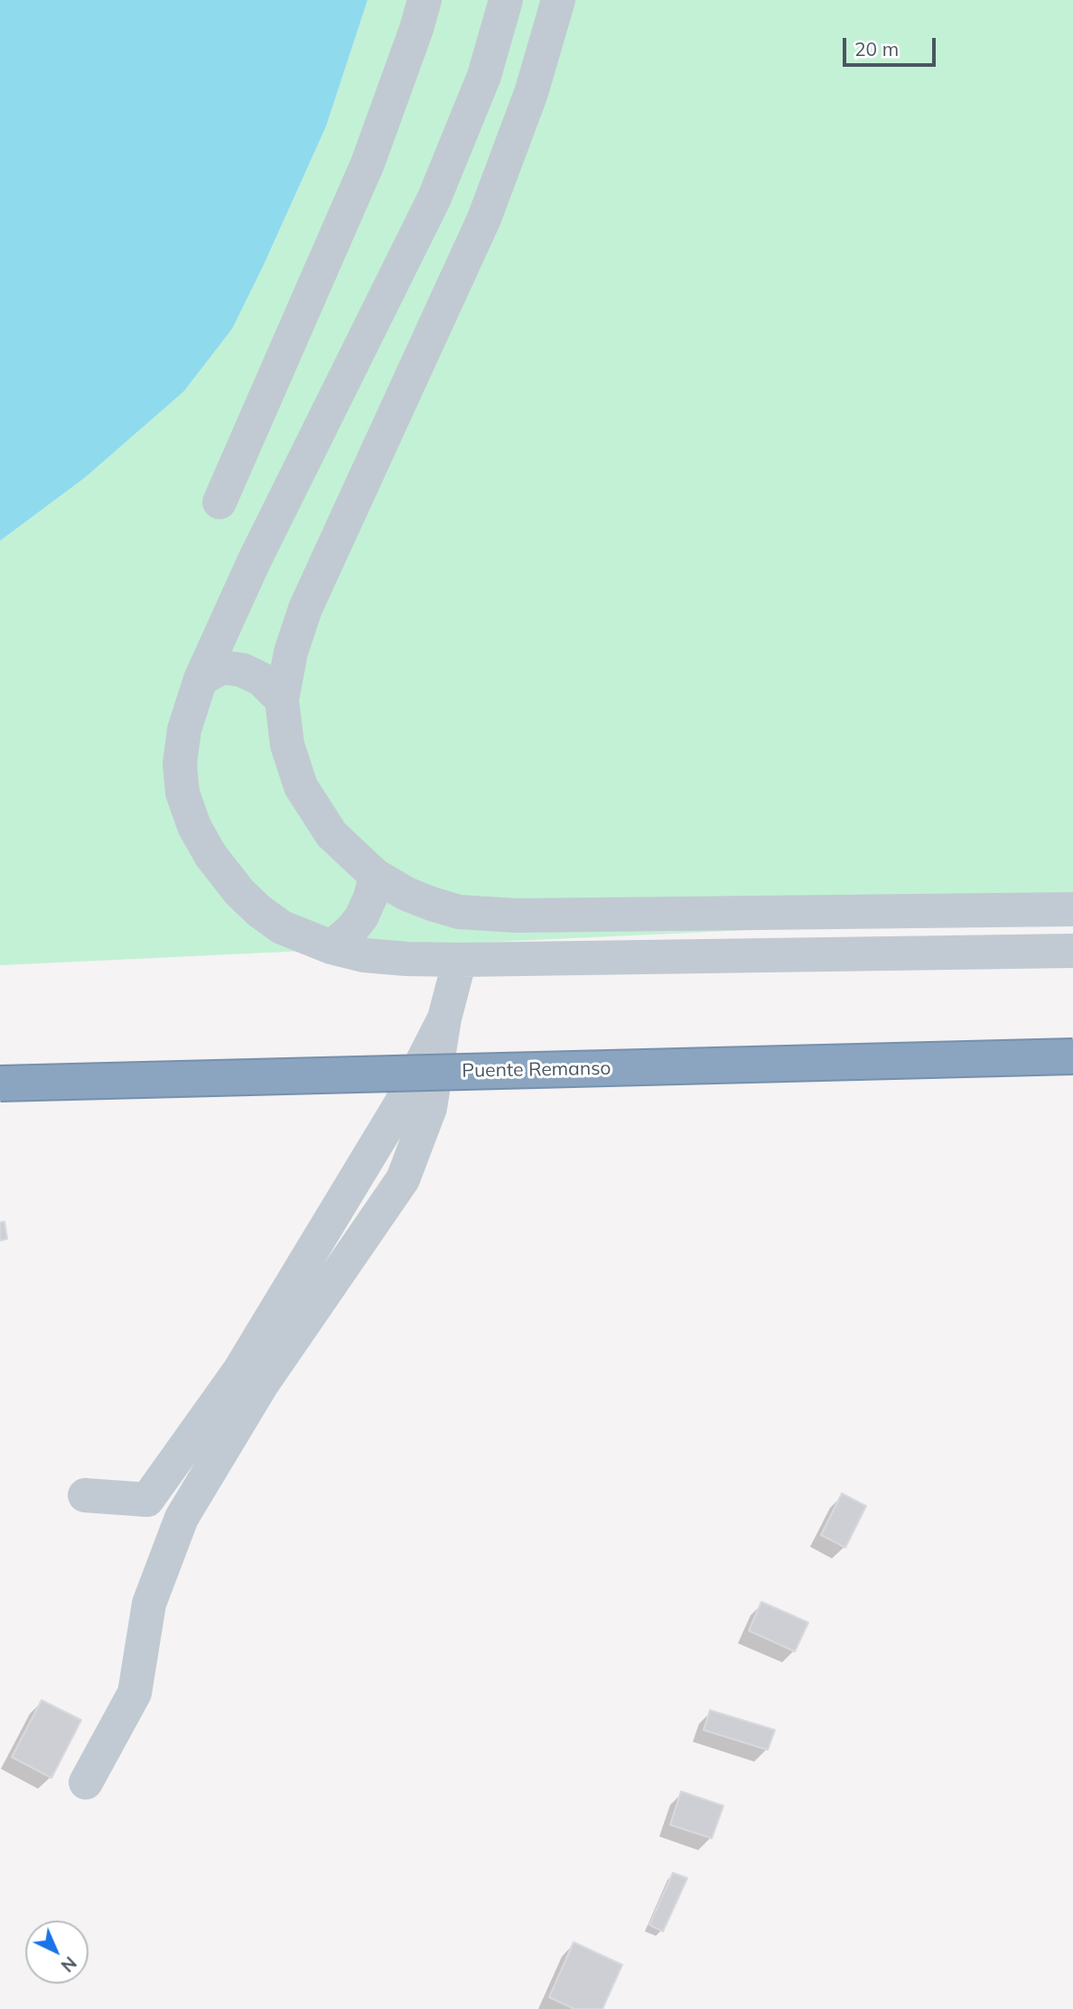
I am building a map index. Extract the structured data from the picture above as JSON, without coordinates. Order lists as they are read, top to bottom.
{
  "streets": {
    "highway": ["Puente Remanso"]
  },
  "scale_bar": "20 m",
  "north": "bottom right"
}
